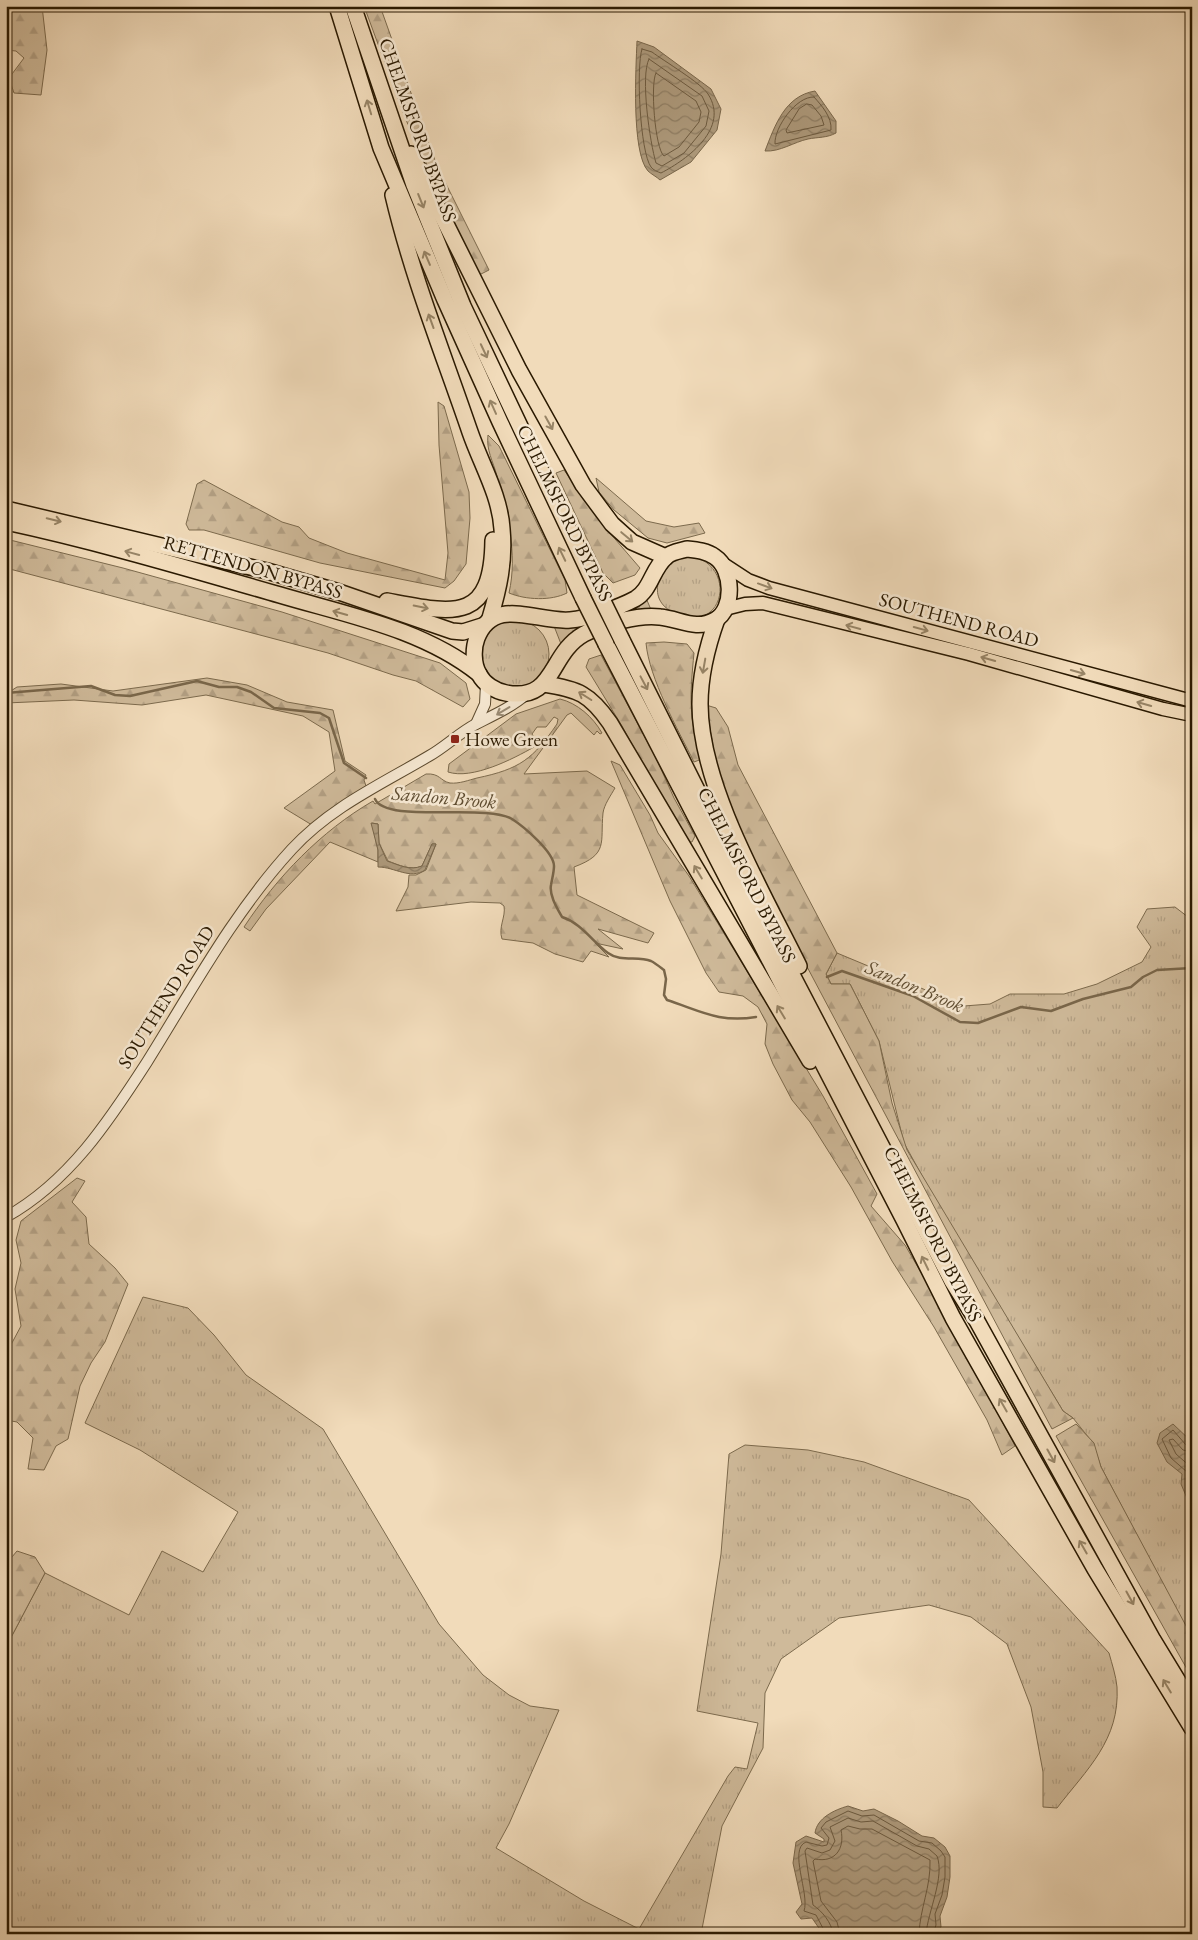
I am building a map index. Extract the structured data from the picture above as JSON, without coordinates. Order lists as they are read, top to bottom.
{
  "streets": {
    "highway": ["CHELMSFORD BYPASS", "RETTENDON BYPASS"],
    "main road": ["SOUTHEND ROAD"]
  },
  "water": ["Sandon Brook"],
  "places": {
    "transit": ["Howe Green"]
  }
}
